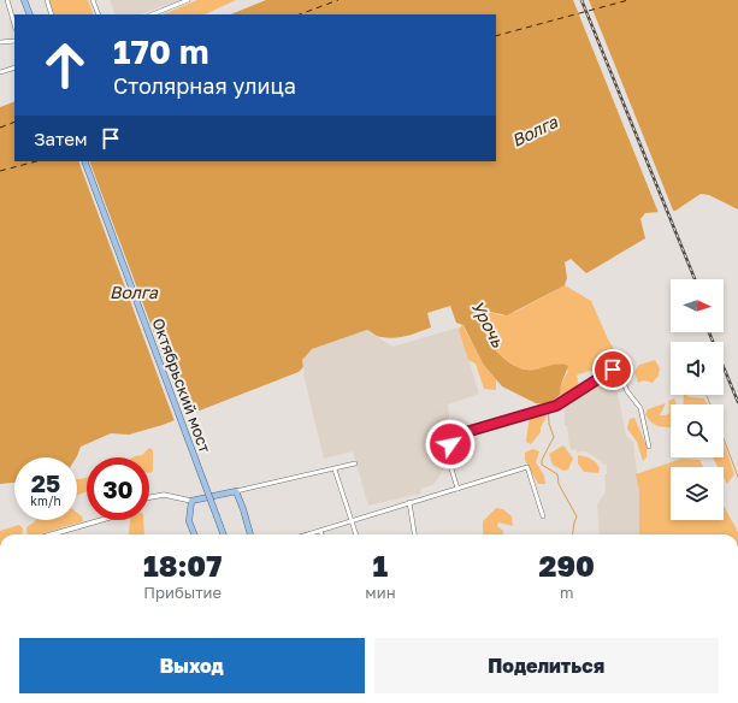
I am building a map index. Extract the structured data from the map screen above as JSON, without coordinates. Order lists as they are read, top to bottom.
{
  "streets": {
    "main road": ["Октябрьский мост"]
  },
  "water": ["Волга", "Урочь"],
  "north": "right",
  "page": {
    "turn": ["170 m", "Столярная улица"],
    "then": "Затем",
    "speed": "25 km/h",
    "limit": "30",
    "eta": [
      "18:07",
      "Прибытие",
      "1",
      "мин",
      "290",
      "m"
    ],
    "buttons": ["Выход", "Поделиться"]
  }
}
